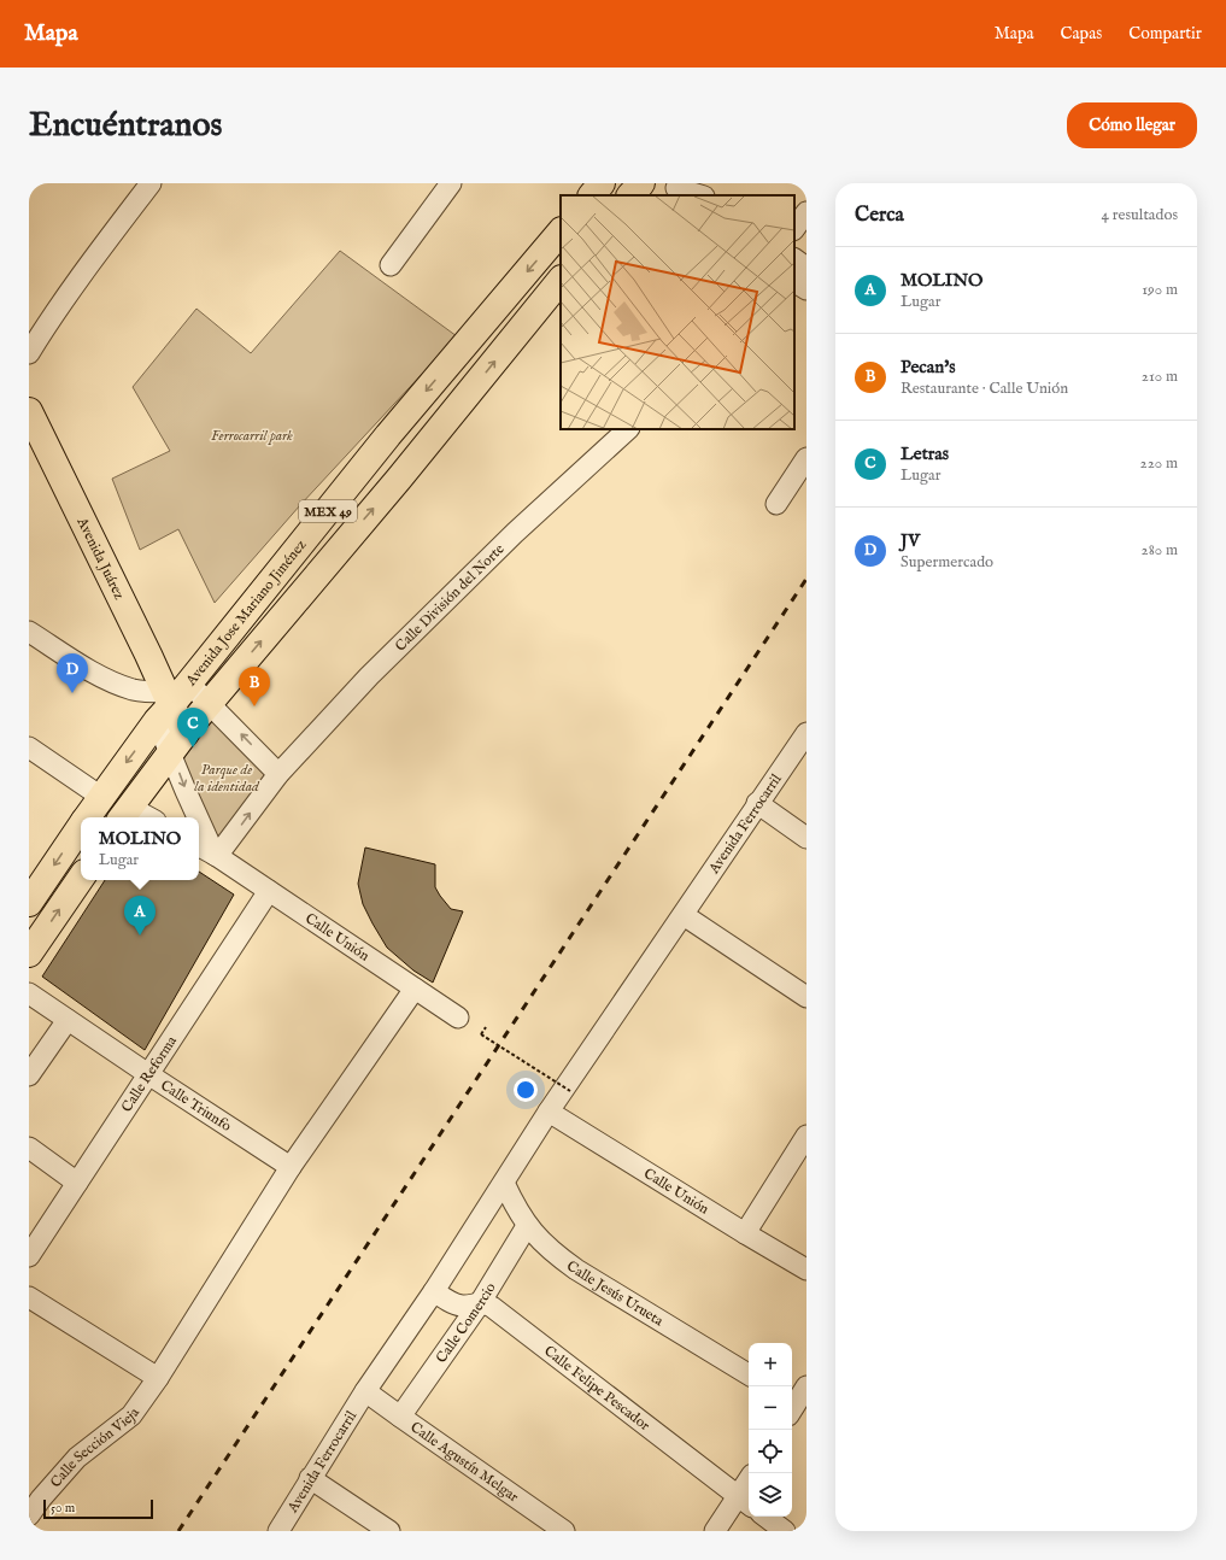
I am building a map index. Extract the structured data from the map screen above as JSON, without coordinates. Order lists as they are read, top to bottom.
{
  "streets": {
    "main road": ["MEX 49", "Avenida Juárez", "Avenida Jose Mariano Jiménez"],
    "street": [
      "Calle División del Norte",
      "Avenida Ferrocarril",
      "Calle Unión",
      "Calle Reforma",
      "Calle Triunfo",
      "Calle Jesús Urueta",
      "Calle Comercio",
      "Calle Felipe Pescador",
      "Calle Sección Vieja",
      "Calle Agustín Melgar"
    ]
  },
  "crossings": [
    ["Avenida Juárez", "Avenida Jose Mariano Jiménez"],
    ["Avenida Ferrocarril", "Calle Unión"],
    ["Avenida Ferrocarril", "Calle Jesús Urueta"],
    ["Avenida Ferrocarril", "Calle Agustín Melgar"],
    ["Calle Unión", "Calle Reforma"],
    ["Calle Unión", "Calle Sección Vieja"],
    ["Calle Reforma", "Calle Triunfo"],
    ["Calle Triunfo", "Calle Sección Vieja"],
    ["Calle Jesús Urueta", "Calle Comercio"],
    ["Calle Comercio", "Calle Felipe Pescador"],
    ["Calle Comercio", "Calle Agustín Melgar"]
  ],
  "parks": ["Ferrocarril park", "Parque de la identidad"],
  "scale_bar": "50 m",
  "page": {
    "header": "Mapa",
    "nav": ["Mapa", "Capas", "Compartir"],
    "buttons": "Cómo llegar",
    "title": "Encuéntranos",
    "heading": ["Cerca", "4 resultados"],
    "list": [
      {
        "mark": "A",
        "name": "MOLINO",
        "note": "Lugar",
        "value": "190 m"
      },
      {
        "mark": "B",
        "name": "Pecan's",
        "note": "Restaurante · Calle Unión",
        "value": "210 m"
      },
      {
        "mark": "C",
        "name": "Letras",
        "note": "Lugar",
        "value": "220 m"
      },
      {
        "mark": "D",
        "name": "JV",
        "note": "Supermercado",
        "value": "280 m"
      }
    ],
    "pins": [
      "D",
      "B",
      "C",
      "A"
    ],
    "popup": ["MOLINO", "Lugar"],
    "map_buttons": ["+", "−"],
    "scale": "50 m"
  }
}
